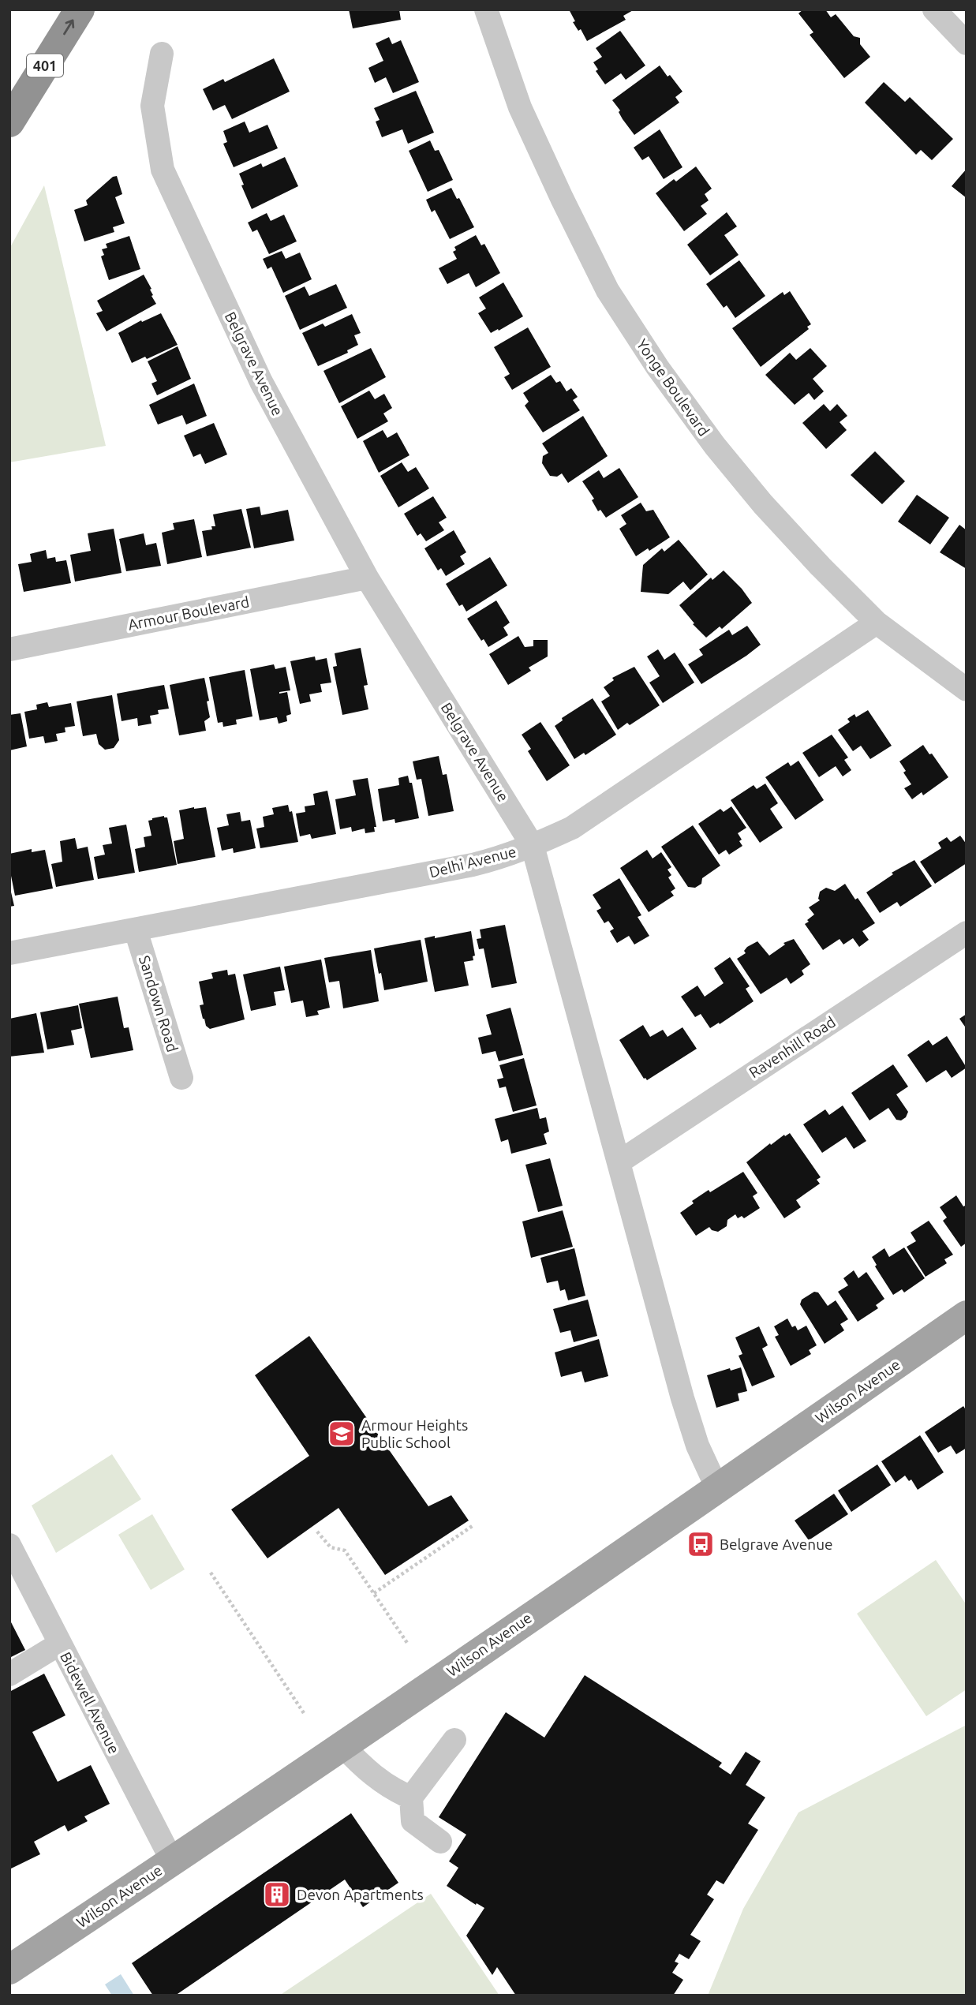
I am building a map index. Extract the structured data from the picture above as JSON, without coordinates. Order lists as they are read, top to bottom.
{
  "streets": {
    "highway": ["401"],
    "main road": ["Wilson Avenue"],
    "street": [
      "Belgrave Avenue",
      "Yonge Boulevard",
      "Armour Boulevard",
      "Delhi Avenue",
      "Sandown Road",
      "Ravenhill Road",
      "Bidewell Avenue"
    ]
  },
  "crossings": [
    ["Belgrave Avenue", "Armour Boulevard"],
    ["Belgrave Avenue", "Delhi Avenue"],
    ["Belgrave Avenue", "Ravenhill Road"],
    ["Belgrave Avenue", "Wilson Avenue"],
    ["Yonge Boulevard", "Delhi Avenue"],
    ["Delhi Avenue", "Sandown Road"],
    ["Wilson Avenue", "Bidewell Avenue"]
  ],
  "places": {
    "school or university": ["Armour Heights Public School"],
    "bus stop": ["Belgrave Avenue"],
    "building": ["Devon Apartments"]
  }
}
